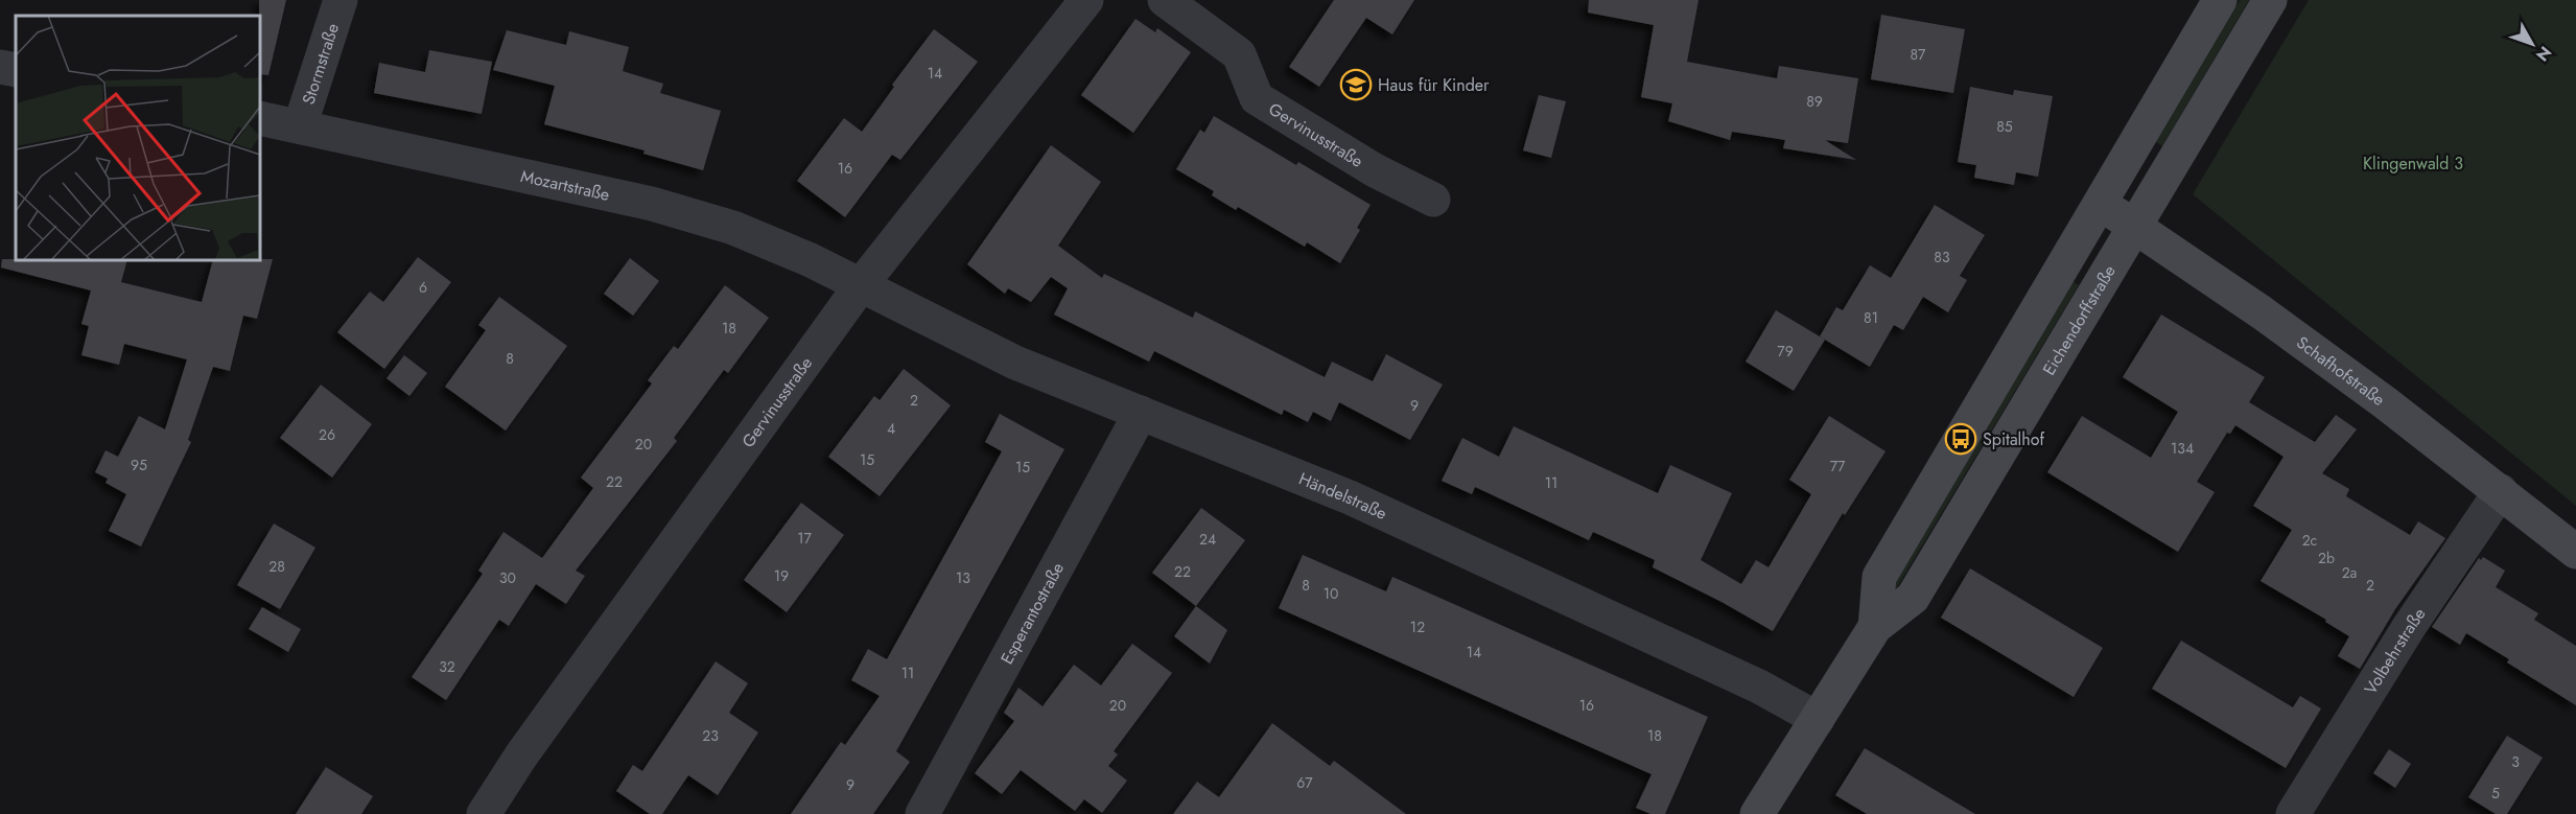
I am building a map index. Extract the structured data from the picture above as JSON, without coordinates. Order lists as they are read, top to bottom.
{
  "streets": {
    "street": [
      "Stormstraße",
      "Gervinusstraße",
      "Mozartstraße",
      "Eichendorffstraße",
      "Schafhofstraße",
      "Händelstraße",
      "Esperantostraße",
      "Volbehrstraße"
    ]
  },
  "crossings": [
    ["Stormstraße", "Mozartstraße"],
    ["Gervinusstraße", "Mozartstraße"],
    ["Gervinusstraße", "Händelstraße"],
    ["Mozartstraße", "Händelstraße"],
    ["Eichendorffstraße", "Schafhofstraße"],
    ["Eichendorffstraße", "Händelstraße"],
    ["Schafhofstraße", "Volbehrstraße"],
    ["Händelstraße", "Esperantostraße"]
  ],
  "parks": ["Klingenwald 3"],
  "places": {
    "school or university": ["Haus für Kinder"],
    "bus stop": ["Spitalhof"]
  },
  "house_numbers": [
    "87",
    "14",
    "89",
    "85",
    "16",
    "83",
    "6",
    "81",
    "18",
    "79",
    "8",
    "2",
    "9",
    "4",
    "26",
    "20",
    "134",
    "15",
    "95",
    "77",
    "15",
    "22",
    "11",
    "17",
    "24",
    "2c",
    "2b",
    "28",
    "22",
    "2a",
    "19",
    "30",
    "13",
    "8",
    "2",
    "10",
    "12",
    "14",
    "32",
    "11",
    "20",
    "16",
    "23",
    "18",
    "3",
    "67",
    "9",
    "5"
  ],
  "north": "bottom right"
}
